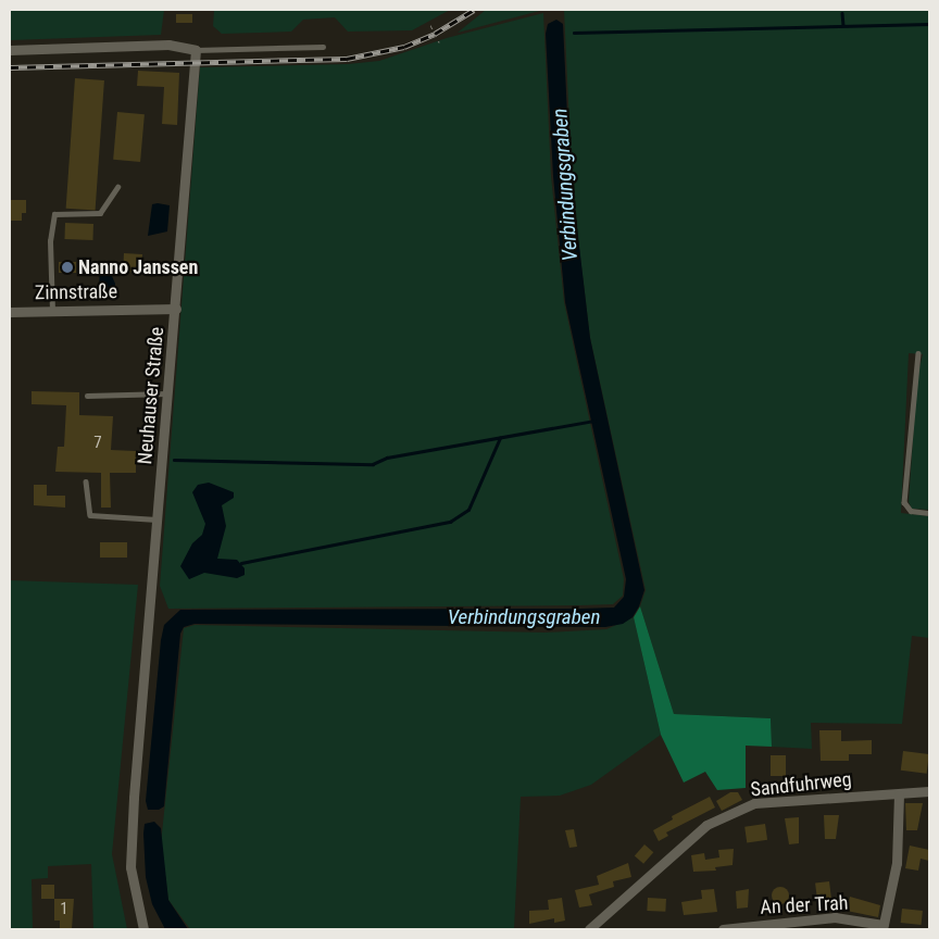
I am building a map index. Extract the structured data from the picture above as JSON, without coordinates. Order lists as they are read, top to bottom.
{
  "streets": {
    "street": [
      "Zinnstraße",
      "Neuhauser Straße",
      "Sandfuhrweg",
      "An der Trah"
    ]
  },
  "crossings": [
    ["Zinnstraße", "Neuhauser Straße"]
  ],
  "water": ["Verbindungsgraben"],
  "places": ["Nanno Janssen"],
  "house_numbers": ["7", "1"]
}
